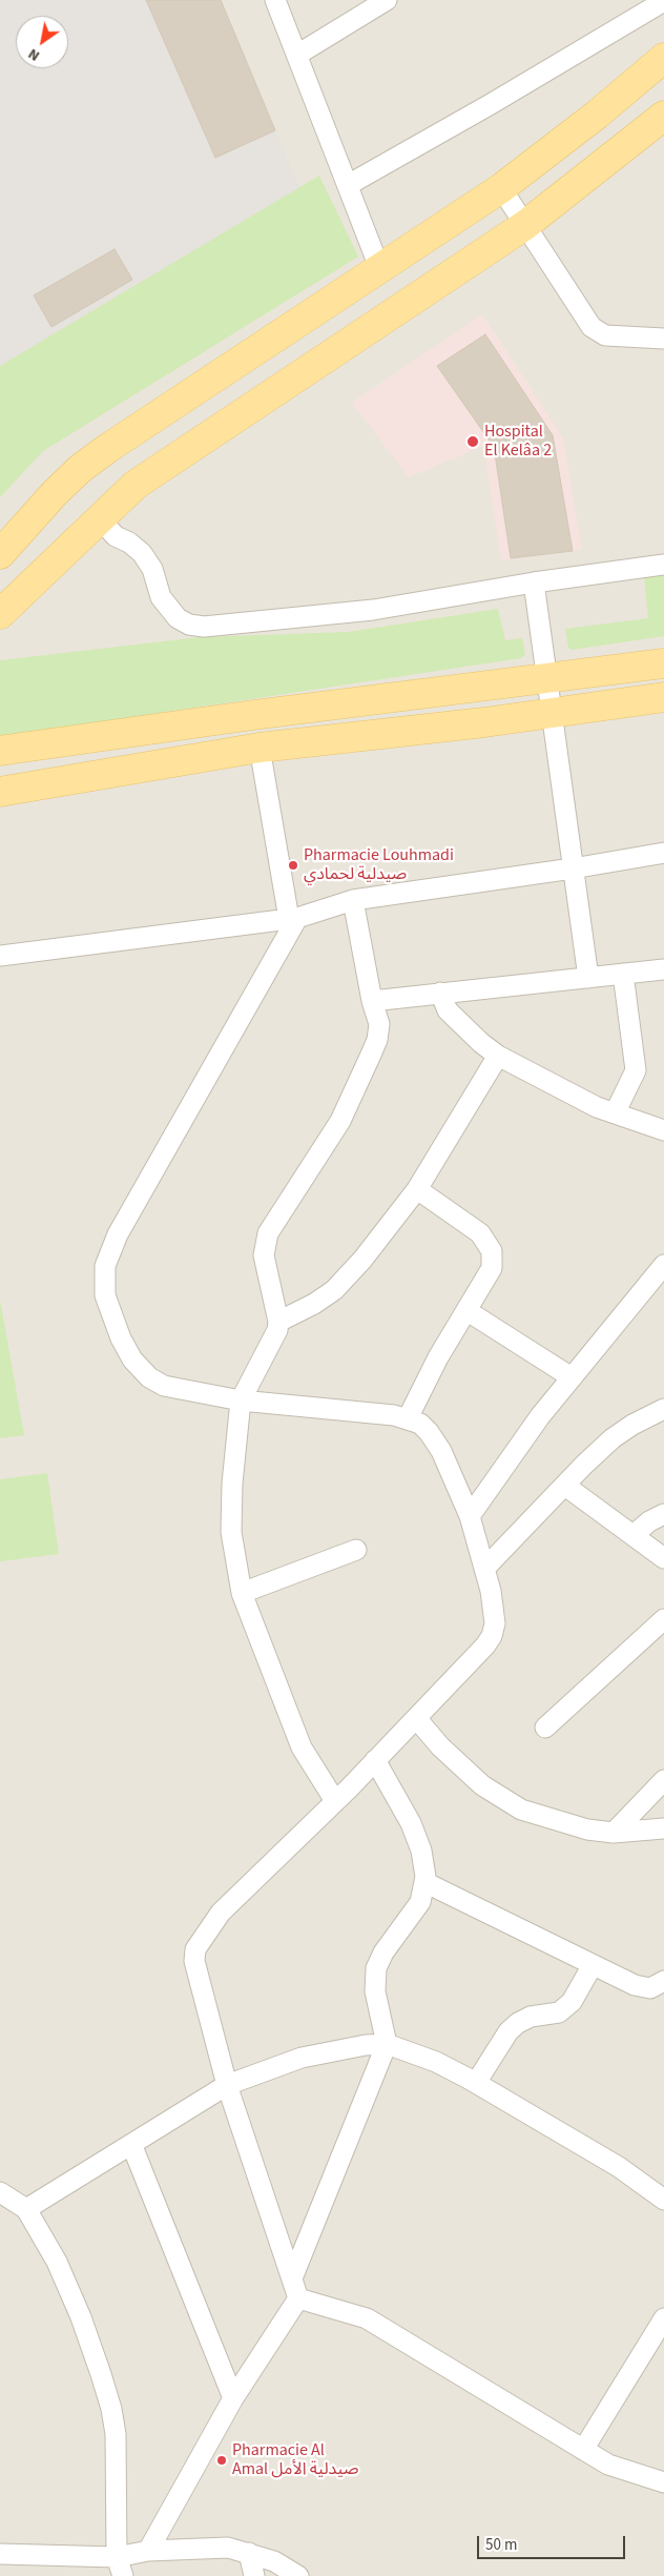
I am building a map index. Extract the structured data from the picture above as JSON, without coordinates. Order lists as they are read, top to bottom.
{
  "places": ["Hospital El Kelâa 2", "Pharmacie Louhmadi صيدلية لحمادي", "Pharmacie Al Amal صيدلية الأمل"],
  "scale_bar": "50 m",
  "north": "bottom left"
}
